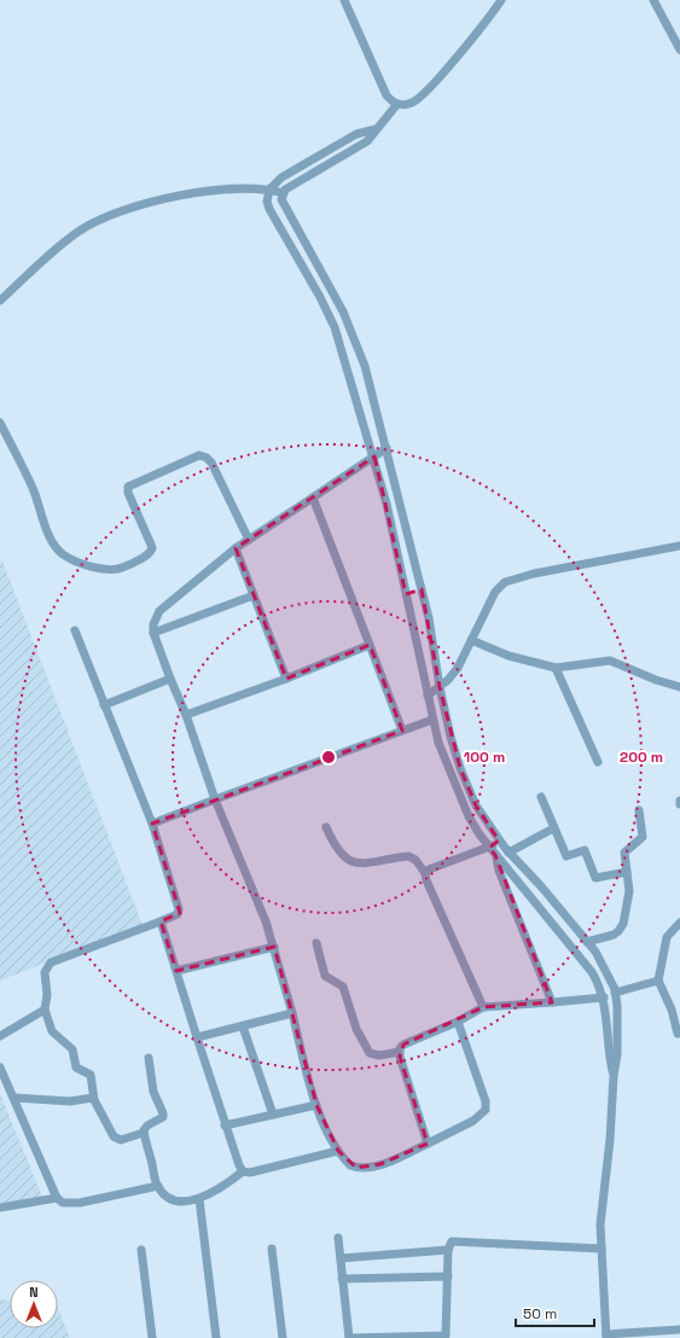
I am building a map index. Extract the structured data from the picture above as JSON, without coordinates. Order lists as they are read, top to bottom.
{
  "scale_bar": "50 m",
  "north": "top",
  "rings": ["100 m", "200 m"]
}
